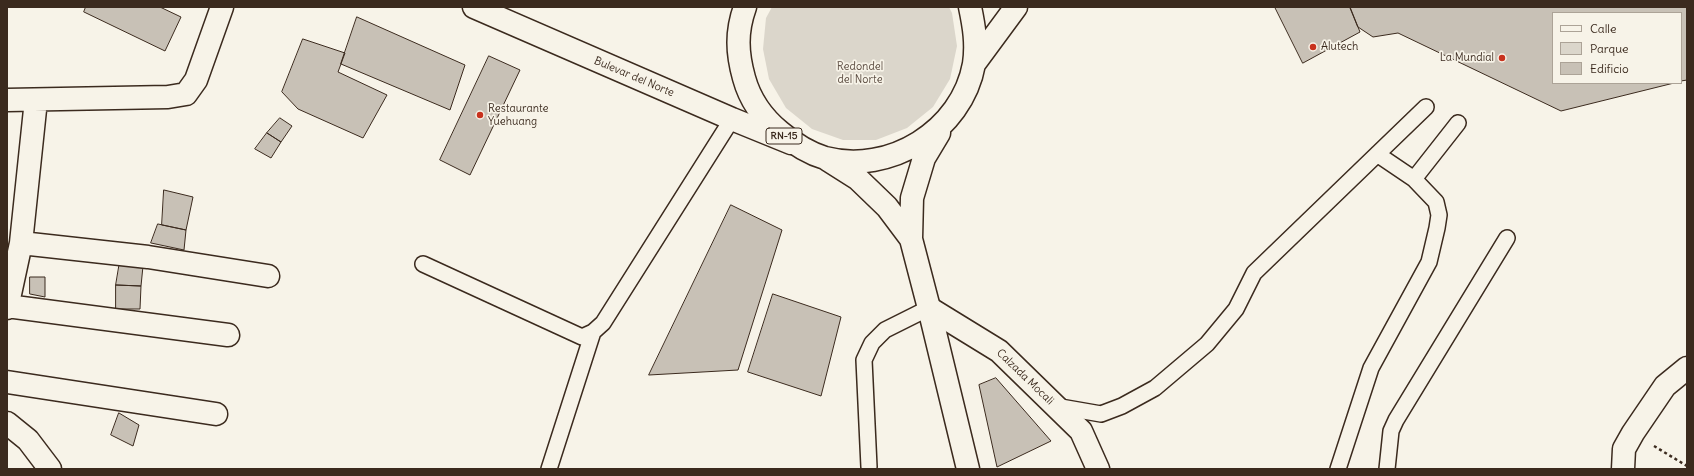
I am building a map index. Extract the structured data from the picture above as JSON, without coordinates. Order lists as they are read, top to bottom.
{
  "streets": {
    "street": ["Bulevar del Norte", "RN-15", "Calzada Mocali"]
  },
  "crossings": [
    ["Bulevar del Norte", "RN-15"],
    ["RN-15", "Calzada Mocali"]
  ],
  "parks": ["Redondel del Norte"],
  "places": ["Alutech", "La Mundial", "Restaurante Yuehuang"],
  "legend": ["Calle", "Parque", "Edificio"]
}
